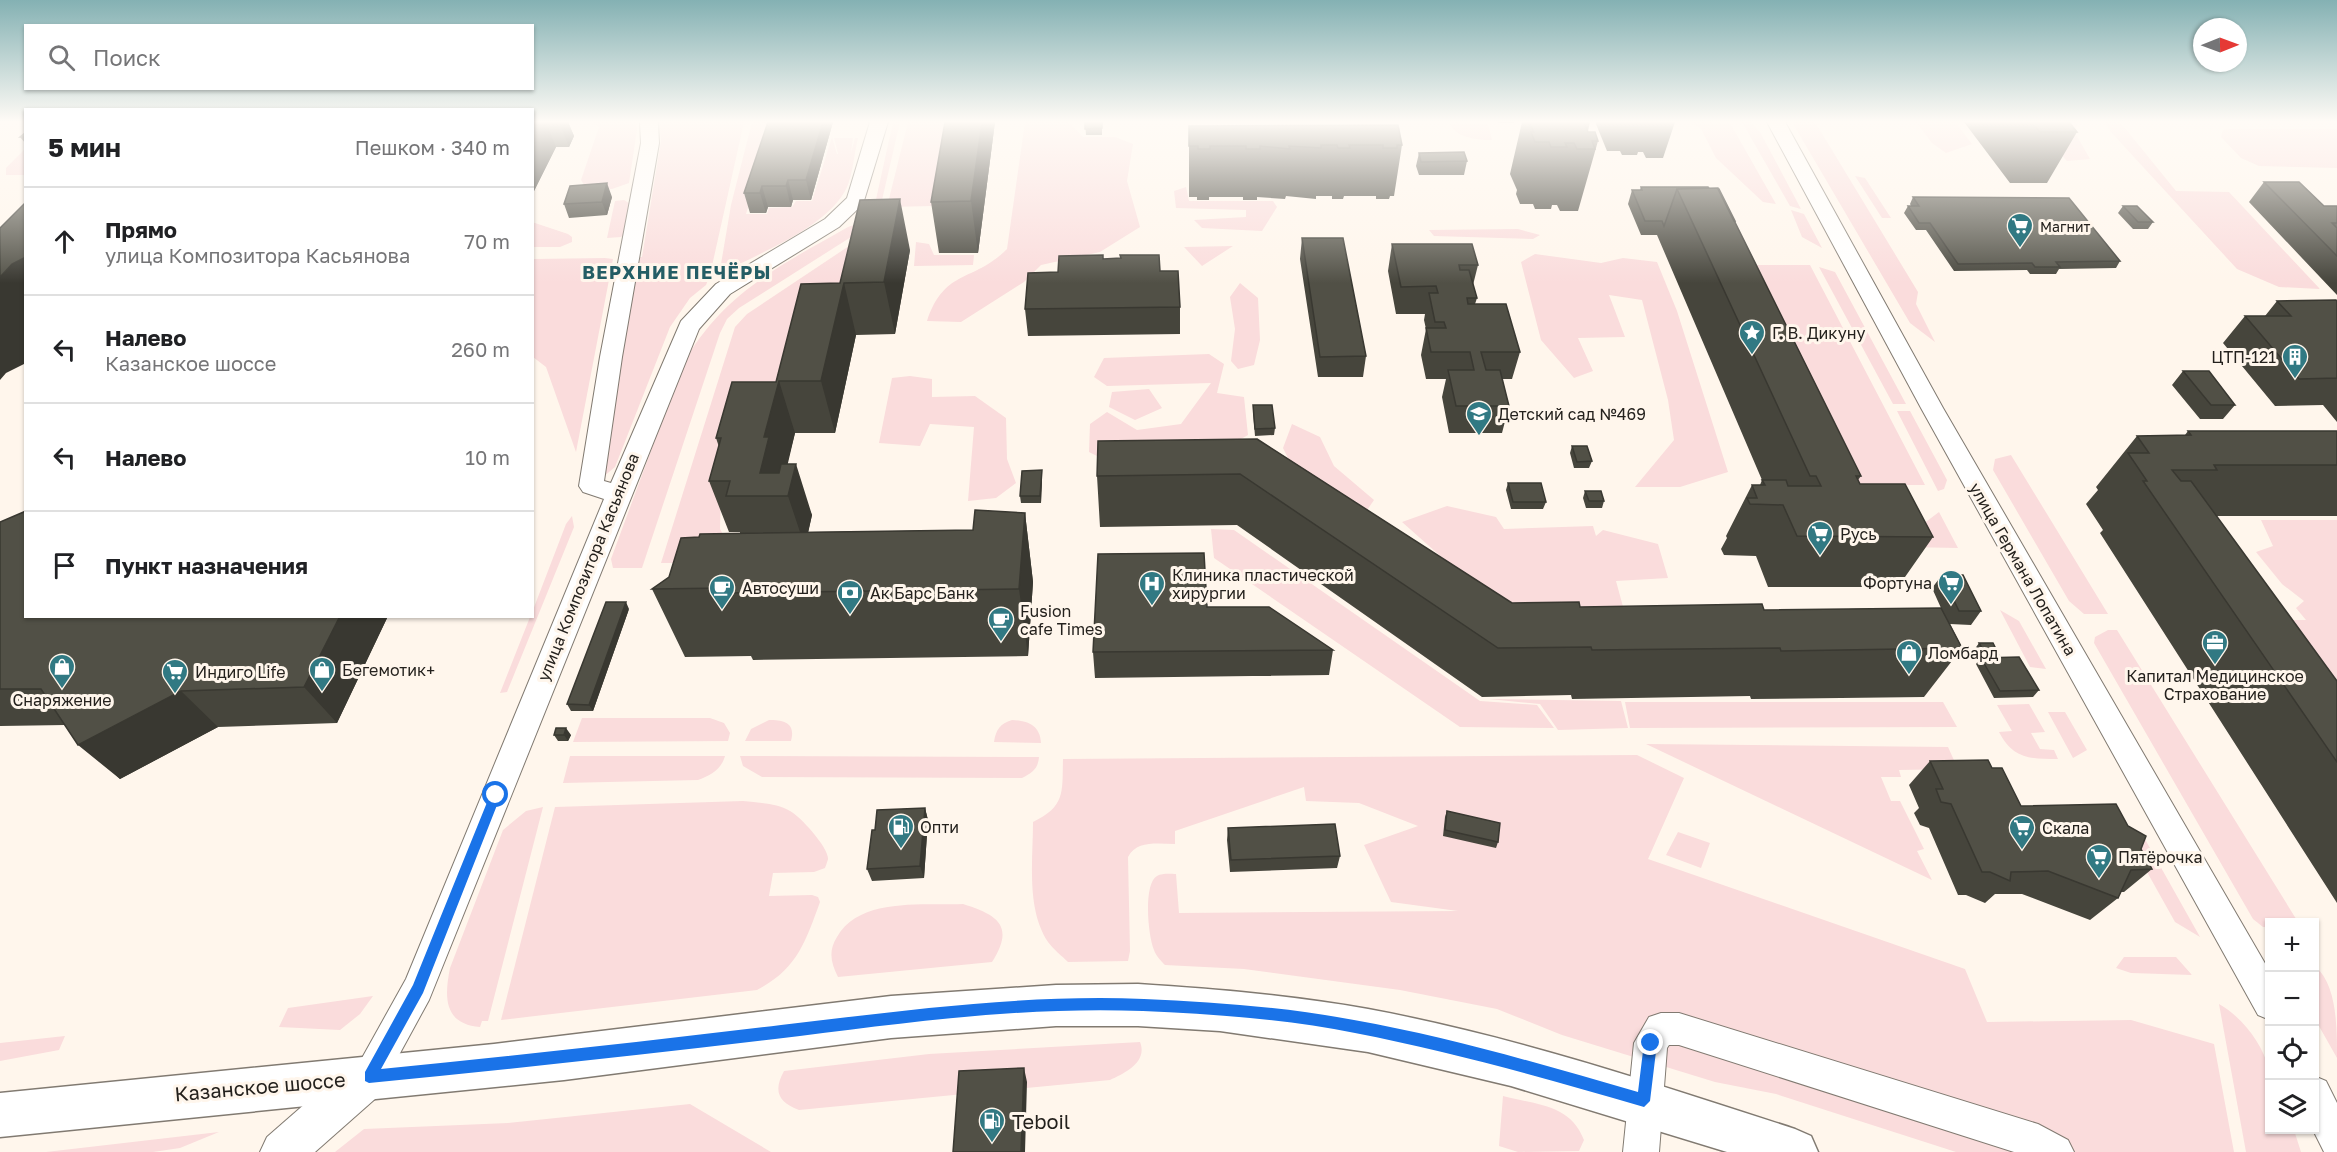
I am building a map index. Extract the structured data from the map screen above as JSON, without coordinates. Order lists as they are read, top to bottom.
{
  "streets": {
    "main road": ["Казанское шоссе"],
    "street": ["улица Композитора Касьянова", "улица Германа Лопатина"]
  },
  "crossings": [
    ["улица Композитора Касьянова", "Казанское шоссе"]
  ],
  "districts": ["ВЕРХНИЕ ПЕЧЁРЫ"],
  "places": {
    "supermarket": [
      "Магнит",
      "Русь",
      "Фортуна",
      "Индиго Life",
      "Скала",
      "Пятёрочка"
    ],
    "place": ["Г. В. Дикуну"],
    "building": ["ЦТП-121"],
    "school or university": ["Детский сад №469"],
    "hospital": ["Клиника пластической хирургии"],
    "cafe": ["Автосуши", "Fusion cafe Times"],
    "bank": ["Ак Барс Банк"],
    "office": ["Капитал Медицинское Страхование"],
    "shop": ["Ломбард", "Снаряжение", "Бегемотик+"],
    "fuel station": ["Опти", "Teboil"]
  },
  "north": "right",
  "page": {
    "search": "Поиск",
    "heading": ["5 мин", "Пешком · 340 m"],
    "list": [
      ["Прямо", "улица Композитора Касьянова", "70 m"],
      ["Налево", "Казанское шоссе", "260 m"],
      ["Налево", "10 m"],
      "Пункт назначения"
    ],
    "map_buttons": ["+", "−"]
  }
}
